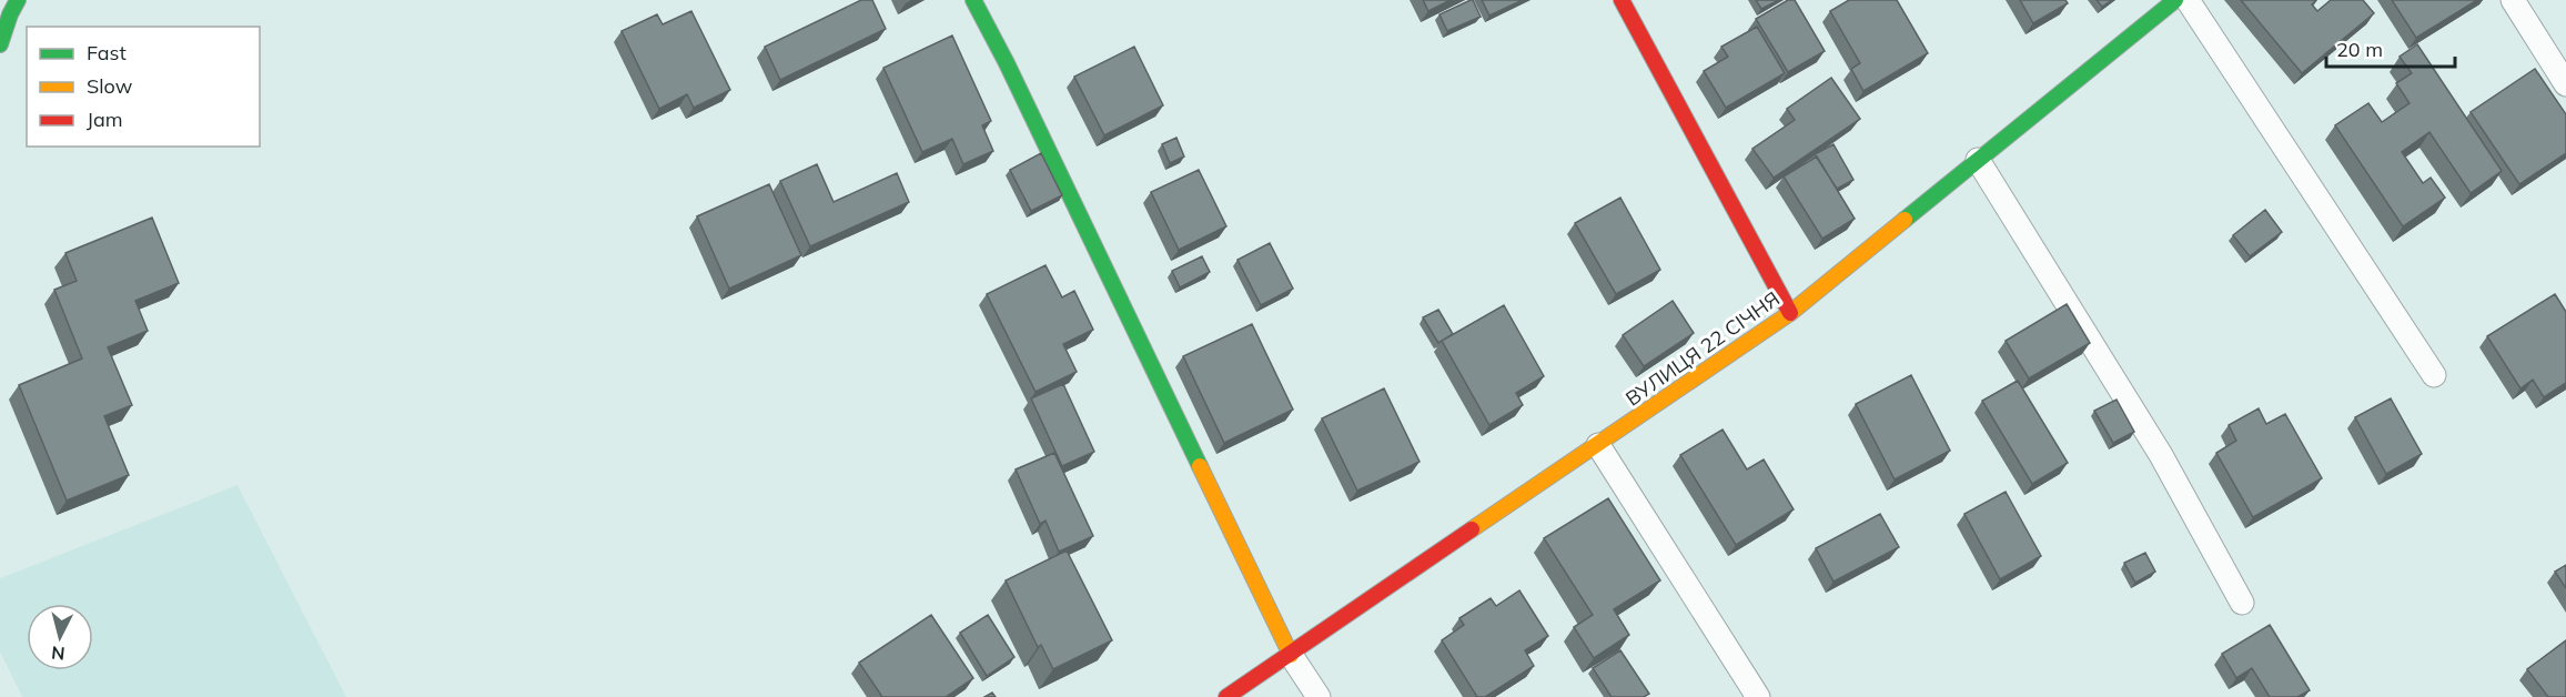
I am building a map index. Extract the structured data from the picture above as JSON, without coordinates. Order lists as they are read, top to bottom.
{
  "streets": {
    "street": ["ВУЛИЦЯ 22 СІЧНЯ"]
  },
  "legend": ["Fast", "Slow", "Jam"],
  "scale_bar": "20 m",
  "north": "bottom"
}
